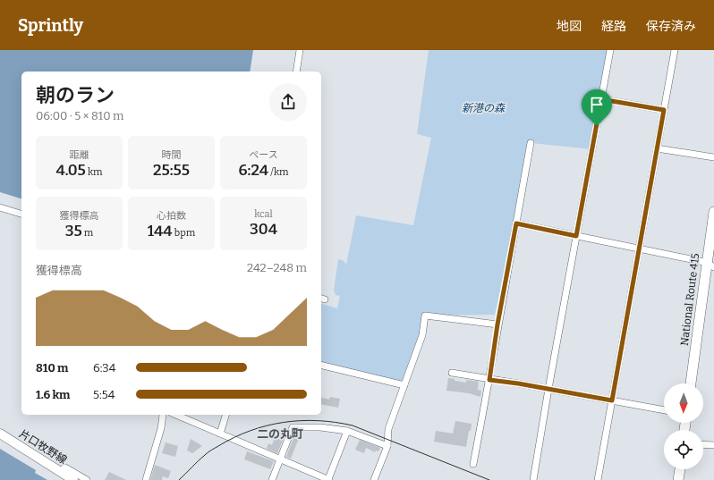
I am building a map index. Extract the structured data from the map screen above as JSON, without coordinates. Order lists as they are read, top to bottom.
{
  "streets": {
    "highway": ["National Route 415"],
    "main road": ["片口牧野線"]
  },
  "districts": ["二の丸町"],
  "parks": ["新港の森"],
  "north": "bottom",
  "page": {
    "header": "Sprintly",
    "nav": ["地図", "経路", "保存済み"],
    "heading": ["朝のラン", "06:00 · 5 × 810 m"],
    "stats": [
      ["距離", "4.05 km"],
      ["時間", "25:55"],
      ["ペース", "6:24 /km"],
      ["獲得標高", "35 m"],
      ["心拍数", "144 bpm"],
      ["kcal", "304"]
    ],
    "chart": ["獲得標高", "242–248 m"],
    "list": [
      {
        "name": "810 m",
        "note": "6:34"
      },
      {
        "name": "1.6 km",
        "note": "5:54"
      }
    ]
  }
}
